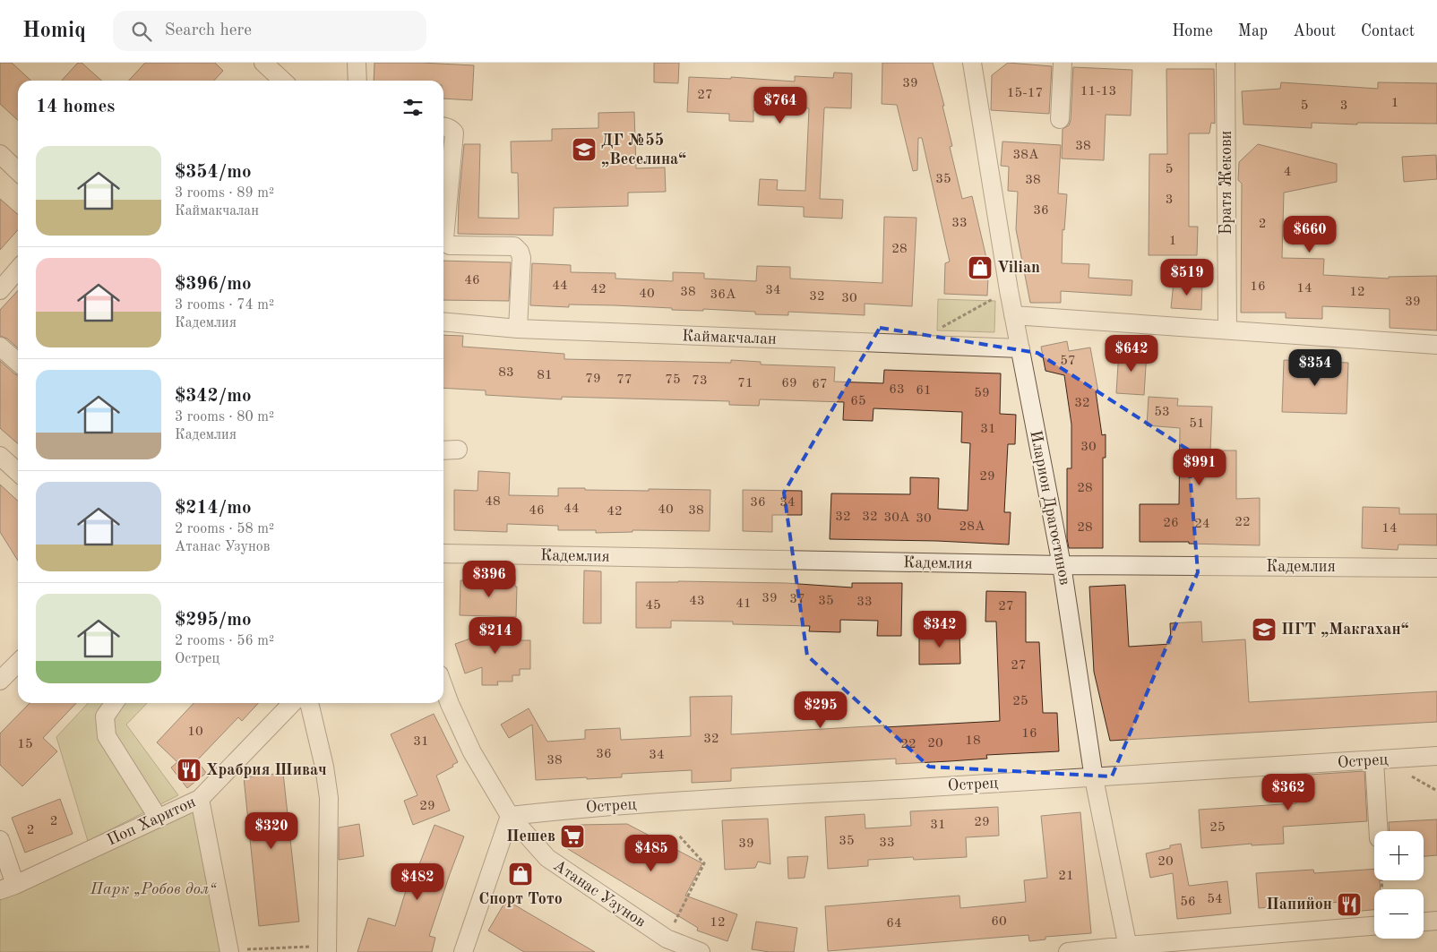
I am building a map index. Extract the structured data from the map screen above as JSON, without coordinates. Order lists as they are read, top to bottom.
{
  "streets": {
    "street": [
      "Братя Жекови",
      "Каймакчалан",
      "Иларион Драгостинов",
      "Кадемлия",
      "Острец",
      "Поп Харитон",
      "Атанас Узунов"
    ]
  },
  "crossings": [
    ["Каймакчалан", "Иларион Драгостинов"],
    ["Иларион Драгостинов", "Кадемлия"],
    ["Иларион Драгостинов", "Острец"],
    ["Острец", "Атанас Узунов"]
  ],
  "parks": ["Парк „Робов дол“"],
  "places": {
    "school or university": ["ДГ №55 „Веселина“", "ПГТ „Макгахан“"],
    "shop": ["Vilian", "Спорт Тото"],
    "restaurant": ["Храбрия Шивач", "Папийон"],
    "supermarket": ["Пешев"]
  },
  "house_numbers": [
    "39",
    "11-13",
    "15-17",
    "27",
    "1",
    "5",
    "3",
    "38",
    "38А",
    "5",
    "4",
    "35",
    "38",
    "3",
    "36",
    "33",
    "2",
    "1",
    "28",
    "46",
    "44",
    "16",
    "14",
    "42",
    "34",
    "38",
    "12",
    "40",
    "36А",
    "32",
    "30",
    "39",
    "57",
    "83",
    "81",
    "79",
    "77",
    "75",
    "73",
    "71",
    "69",
    "67",
    "63",
    "61",
    "59",
    "65",
    "32",
    "53",
    "51",
    "31",
    "30",
    "29",
    "28",
    "48",
    "36",
    "34",
    "44",
    "40",
    "46",
    "38",
    "42",
    "32",
    "32",
    "30А",
    "30",
    "22",
    "26",
    "24",
    "28А",
    "28",
    "14",
    "39",
    "37",
    "43",
    "35",
    "33",
    "41",
    "45",
    "27",
    "27",
    "25",
    "10",
    "16",
    "32",
    "18",
    "31",
    "20",
    "15",
    "22",
    "36",
    "34",
    "38",
    "29",
    "2",
    "29",
    "31",
    "25",
    "2",
    "35",
    "33",
    "39",
    "20",
    "21",
    "54",
    "56",
    "60",
    "12",
    "64"
  ],
  "page": {
    "header": "Homiq",
    "search": "Search here",
    "nav": [
      "Home",
      "Map",
      "About",
      "Contact"
    ],
    "heading": "14 homes",
    "price": [
      "$764",
      "$660",
      "$519",
      "$642",
      "$354",
      "$991",
      "$396",
      "$342",
      "$214",
      "$295",
      "$362",
      "$320",
      "$485",
      "$482"
    ],
    "list": [
      {
        "name": "$354/mo",
        "note": "3 rooms · 89 m² · Каймакчалан"
      },
      {
        "name": "$396/mo",
        "note": "3 rooms · 74 m² · Кадемлия"
      },
      {
        "name": "$342/mo",
        "note": "3 rooms · 80 m² · Кадемлия"
      },
      {
        "name": "$214/mo",
        "note": "2 rooms · 58 m² · Атанас Узунов"
      },
      {
        "name": "$295/mo",
        "note": "2 rooms · 56 m² · Острец"
      }
    ],
    "map_buttons": ["+", "−"]
  }
}
